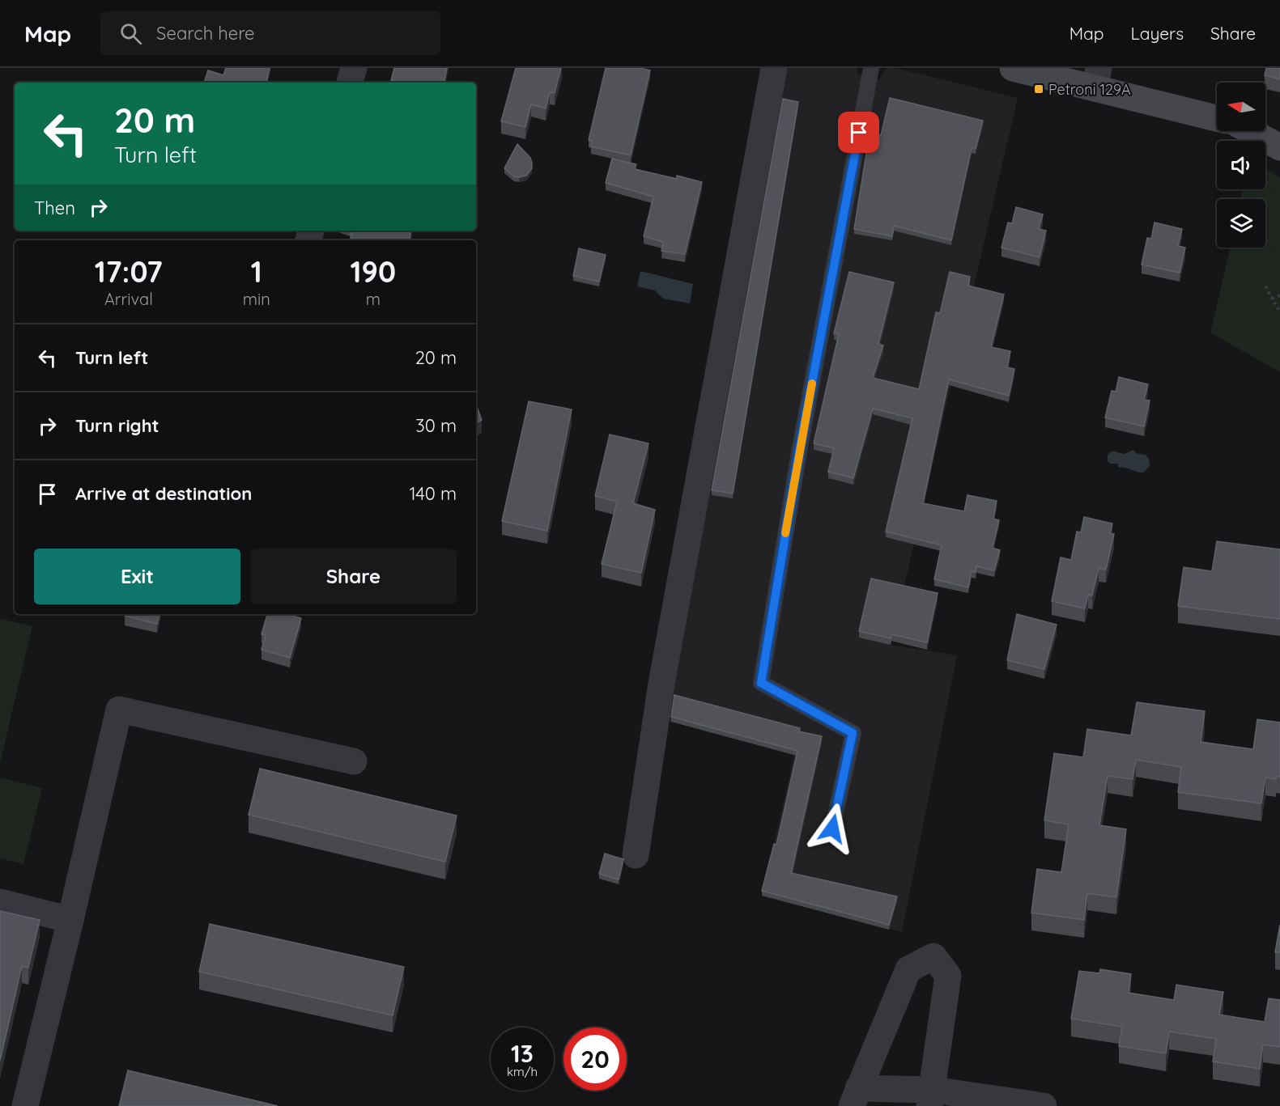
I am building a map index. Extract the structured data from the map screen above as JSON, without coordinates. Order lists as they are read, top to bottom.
{
  "places": {
    "transit": ["Petroni 129A"]
  },
  "north": "left",
  "page": {
    "header": "Map",
    "search": "Search here",
    "nav": ["Map", "Layers", "Share"],
    "turn": ["20 m", "Turn left"],
    "then": "Then",
    "eta": [
      "17:07",
      "Arrival",
      "1",
      "min",
      "190",
      "m"
    ],
    "list": [
      {
        "name": "Turn left",
        "value": "20 m"
      },
      {
        "name": "Turn right",
        "value": "30 m"
      },
      {
        "name": "Arrive at destination",
        "value": "140 m"
      }
    ],
    "buttons": ["Exit", "Share"],
    "speed": "13 km/h",
    "limit": "20"
  }
}
